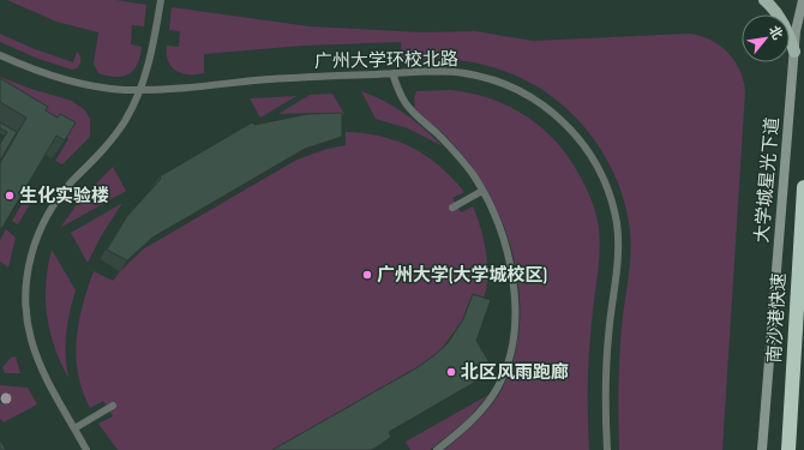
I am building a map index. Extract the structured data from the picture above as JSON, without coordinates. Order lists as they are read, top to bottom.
{
  "streets": {
    "highway": ["南沙港快速"],
    "main road": ["大学城星光下道"],
    "lane": ["广州大学环校北路"]
  },
  "places": ["生化实验楼", "广州大学(大学城校区)", "北区风雨跑廊"],
  "north": "top right"
}
